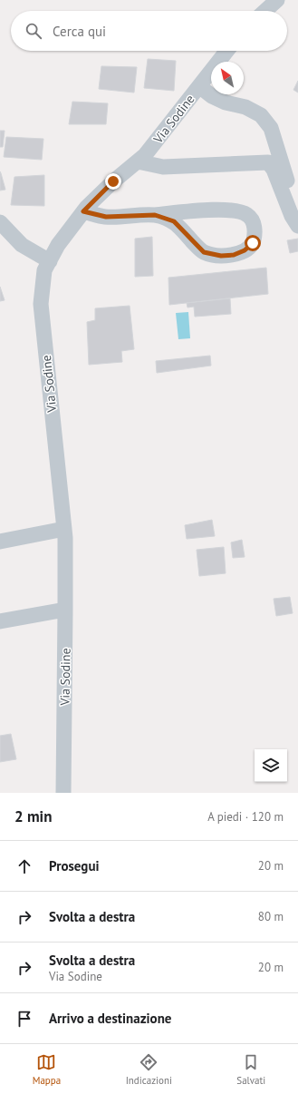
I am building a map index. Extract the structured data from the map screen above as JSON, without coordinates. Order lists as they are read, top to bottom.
{
  "streets": {
    "street": ["Via Sodine"]
  },
  "north": "top left",
  "page": {
    "search": "Cerca qui",
    "heading": ["2 min", "A piedi · 120 m"],
    "list": [
      ["Prosegui", "20 m"],
      ["Svolta a destra", "80 m"],
      ["Svolta a destra", "Via Sodine", "20 m"],
      "Arrivo a destinazione"
    ],
    "nav": ["Mappa", "Indicazioni", "Salvati"]
  }
}
